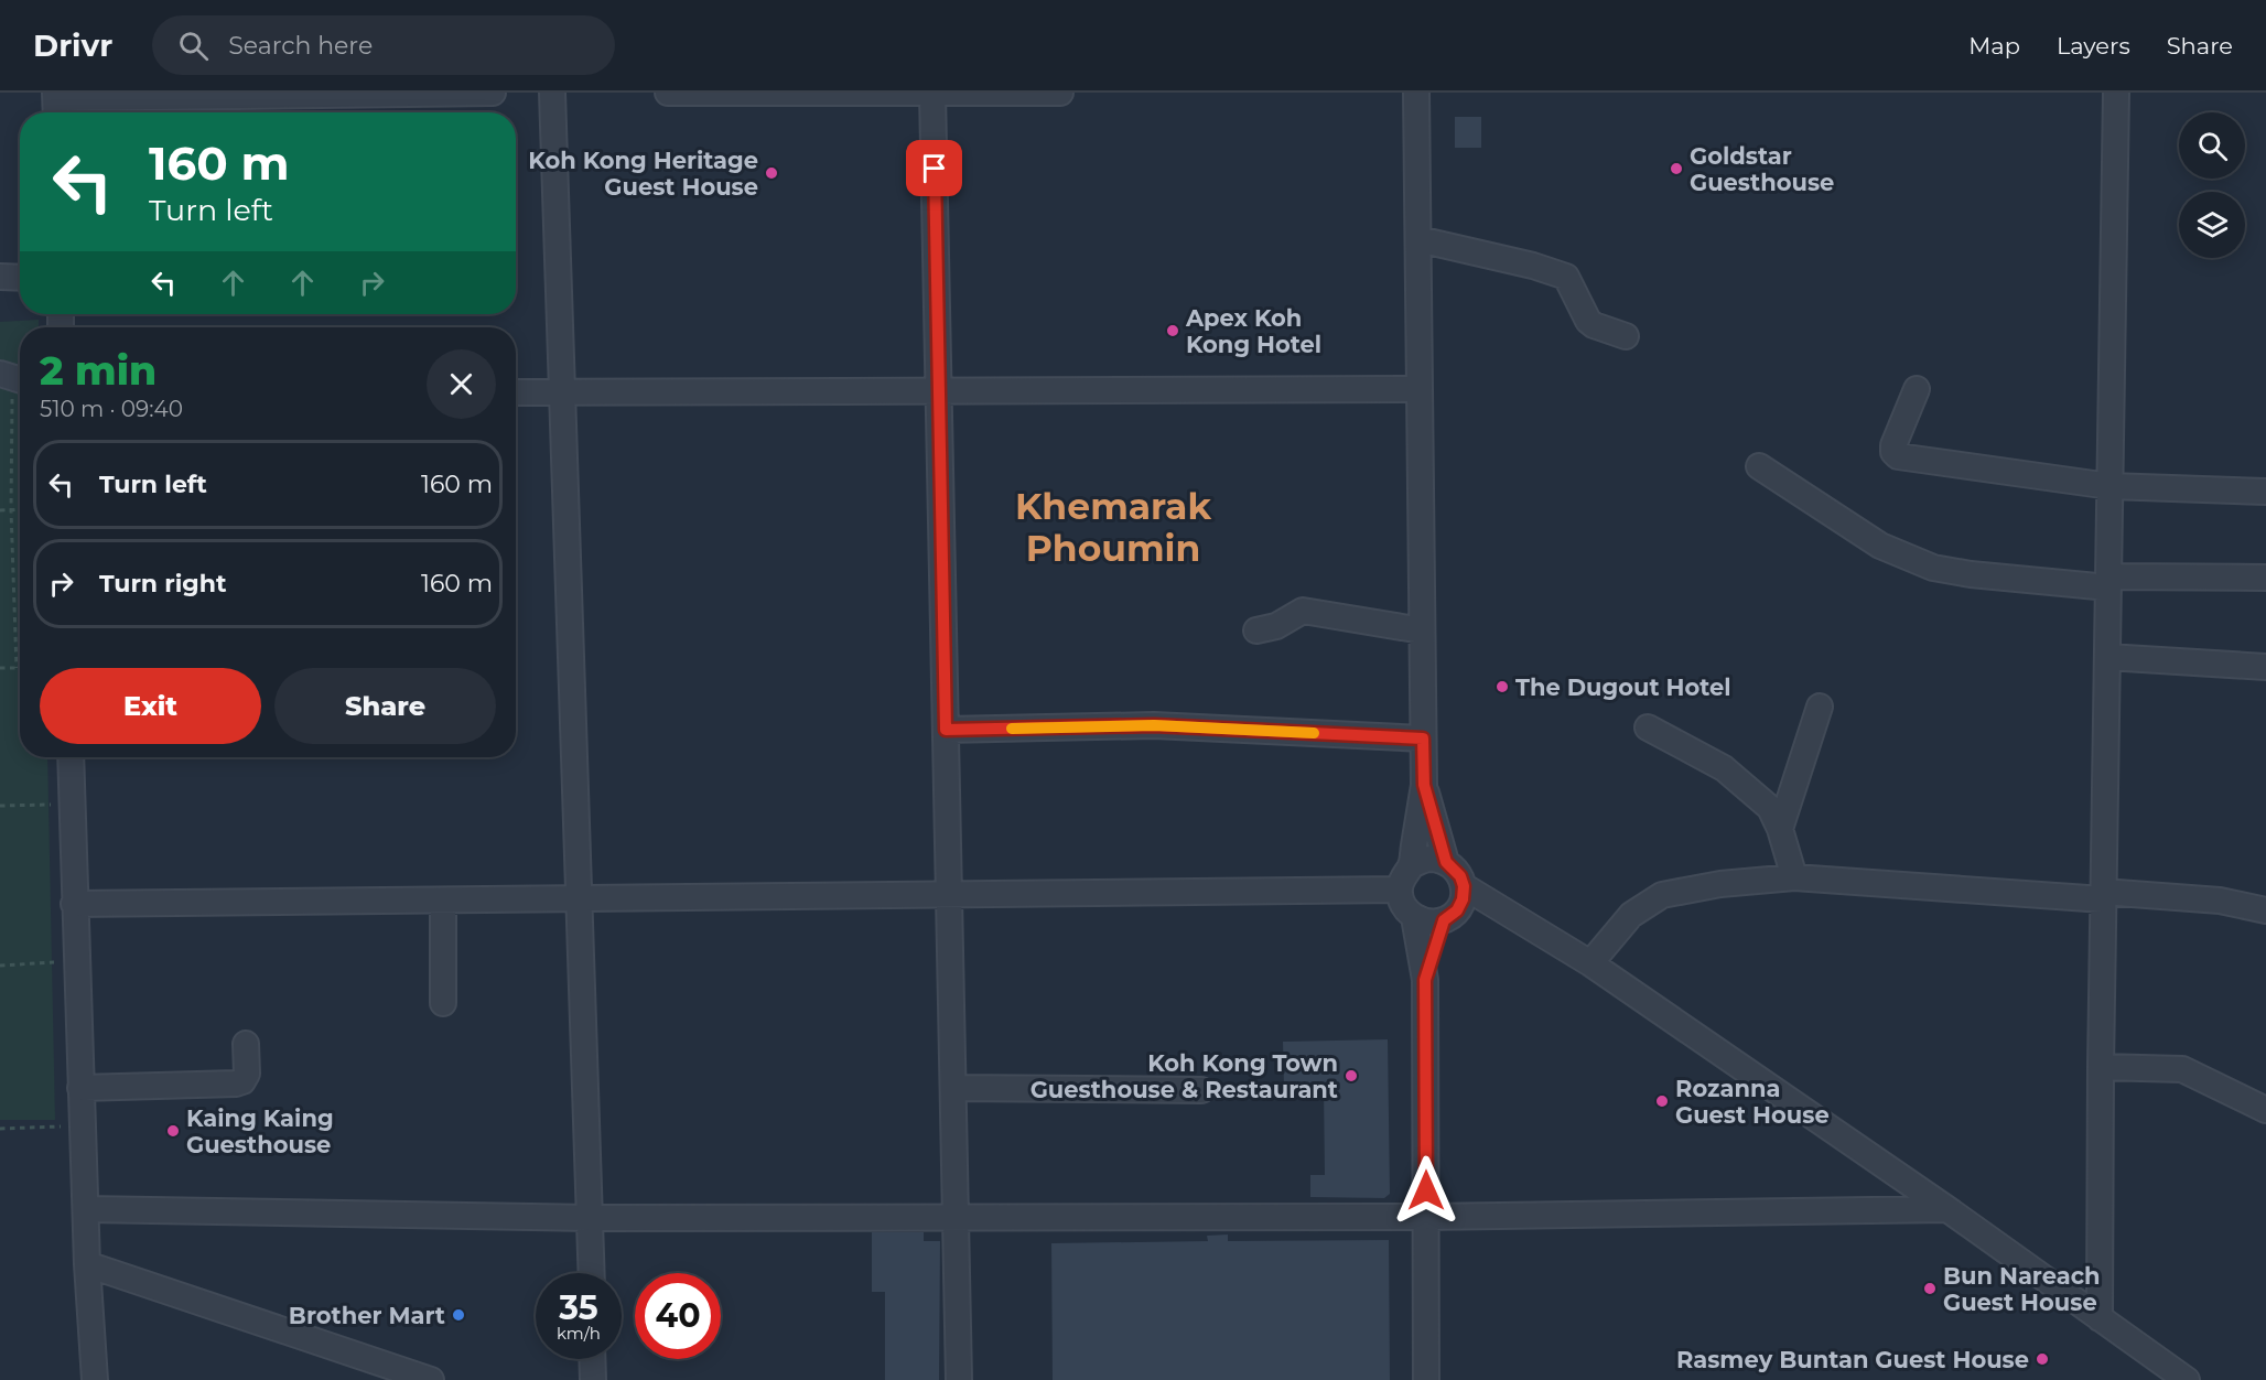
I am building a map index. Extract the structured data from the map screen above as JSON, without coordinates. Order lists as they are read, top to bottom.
{
  "districts": ["Khemarak Phoumin"],
  "places": [
    "Goldstar Guesthouse",
    "Koh Kong Heritage Guest House",
    "Apex Koh Kong Hotel",
    "The Dugout Hotel",
    "Koh Kong Town Guesthouse & Restaurant",
    "Rozanna Guest House",
    "Kaing Kaing Guesthouse",
    "Bun Nareach Guest House",
    "Brother Mart",
    "Rasmey Buntan Guest House"
  ],
  "page": {
    "header": "Drivr",
    "search": "Search here",
    "nav": ["Map", "Layers", "Share"],
    "turn": ["160 m", "Turn left"],
    "heading": ["2 min", "510 m · 09:40"],
    "list": [
      {
        "name": "Turn left",
        "value": "160 m"
      },
      {
        "name": "Turn right",
        "value": "160 m"
      }
    ],
    "buttons": ["Exit", "Share"],
    "speed": "35 km/h",
    "limit": "40"
  }
}
